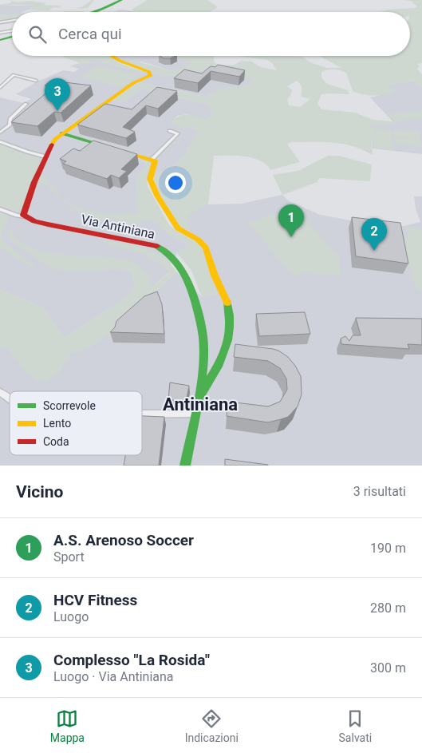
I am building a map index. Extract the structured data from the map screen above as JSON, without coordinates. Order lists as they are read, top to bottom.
{
  "streets": {
    "street": ["Via Antiniana"]
  },
  "districts": ["Antiniana"],
  "legend": ["Scorrevole", "Lento", "Coda"],
  "page": {
    "search": "Cerca qui",
    "pins": ["3", "1", "2"],
    "heading": ["Vicino", "3 risultati"],
    "list": [
      {
        "mark": "1",
        "name": "A.S. Arenoso Soccer",
        "note": "Sport",
        "value": "190 m"
      },
      {
        "mark": "2",
        "name": "HCV Fitness",
        "note": "Luogo",
        "value": "280 m"
      },
      {
        "mark": "3",
        "name": "Complesso \"La Rosida\"",
        "note": "Luogo · Via Antiniana",
        "value": "300 m"
      }
    ],
    "nav": ["Mappa", "Indicazioni", "Salvati"]
  }
}
